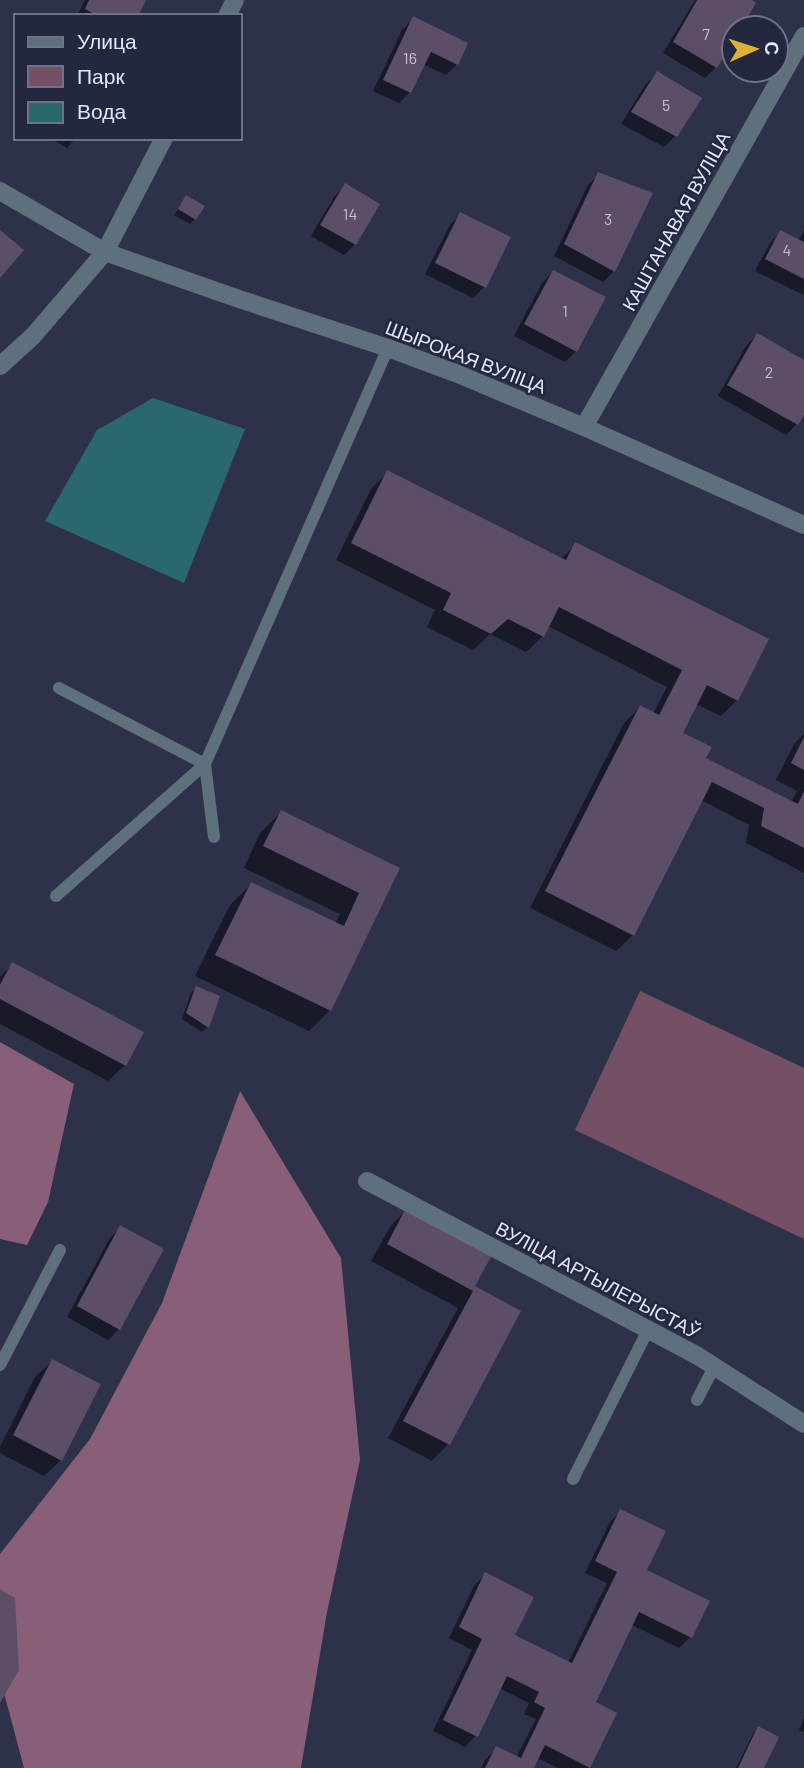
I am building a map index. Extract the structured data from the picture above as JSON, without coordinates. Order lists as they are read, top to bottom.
{
  "streets": {
    "street": ["КАШТАНАВАЯ ВУЛІЦА", "ШЫРОКАЯ ВУЛІЦА", "ВУЛІЦА АРТЫЛЕРЫСТАЎ"]
  },
  "crossings": [
    ["КАШТАНАВАЯ ВУЛІЦА", "ШЫРОКАЯ ВУЛІЦА"]
  ],
  "house_numbers": [
    "7",
    "16",
    "5",
    "14",
    "3",
    "4",
    "1",
    "2"
  ],
  "legend": ["Улица", "Парк", "Вода"],
  "north": "right"
}
